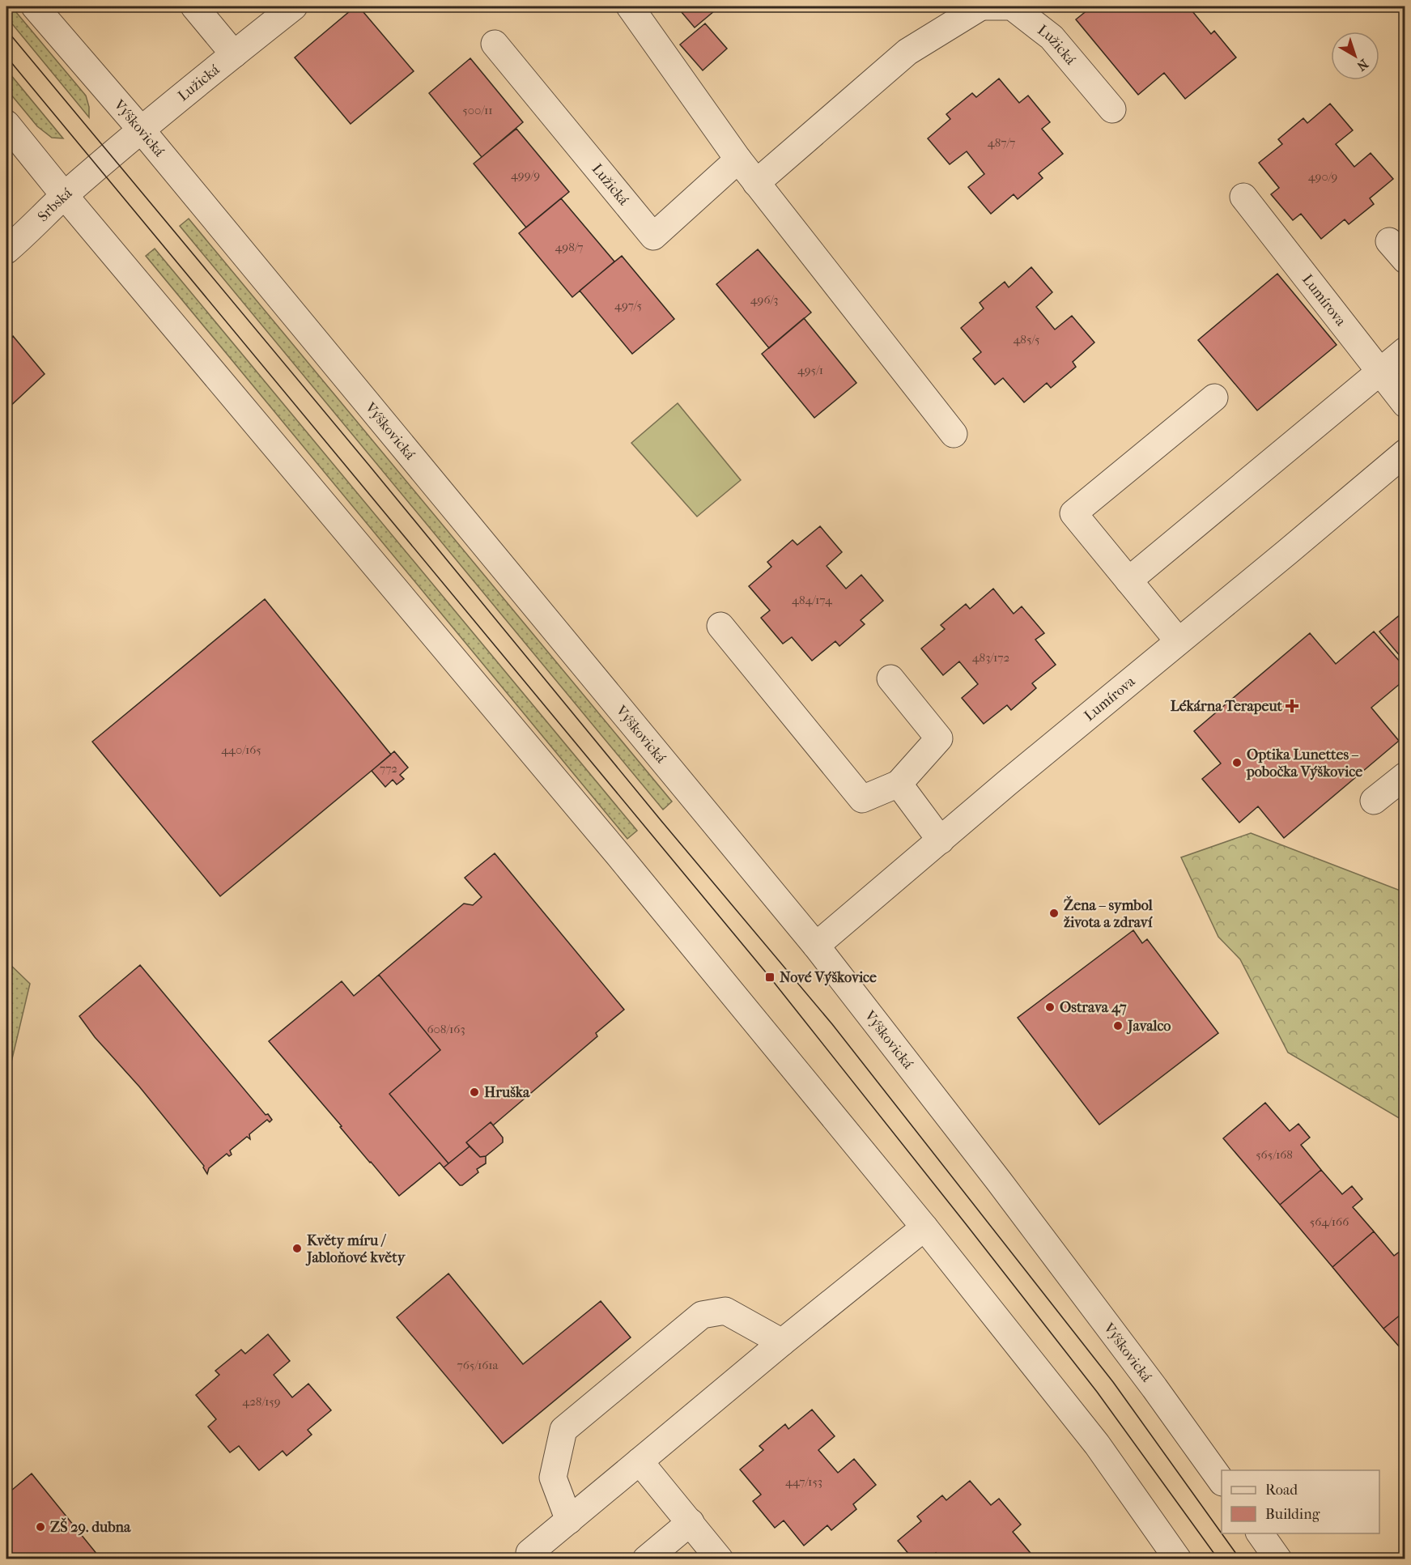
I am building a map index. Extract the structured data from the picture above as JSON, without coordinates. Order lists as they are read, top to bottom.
{
  "streets": {
    "street": [
      "Lužická",
      "Výškovická",
      "Srbská",
      "Lumírova"
    ]
  },
  "crossings": [
    ["Lužická", "Výškovická"],
    ["Lužická", "Srbská"],
    ["Výškovická", "Lumírova"]
  ],
  "places": {
    "health": ["Lékárna Terapeut"],
    "other": [
      "Optika Lunettes – pobočka Výškovice",
      "Žena – symbol života a zdraví",
      "Ostrava 47",
      "Javalco",
      "Hruška",
      "Květy míru / Jabloňové květy",
      "ZŠ 29. dubna"
    ],
    "transit": ["Nové Výškovice"]
  },
  "house_numbers": [
    "500/11",
    "487/7",
    "499/9",
    "490/9",
    "498/7",
    "496/3",
    "497/5",
    "485/5",
    "495/1",
    "484/174",
    "483/172",
    "440/165",
    "772",
    "608/163",
    "565/168",
    "564/166",
    "765/161a",
    "428/159",
    "447/153"
  ],
  "legend": ["Road", "Building"],
  "north": "bottom right"
}
